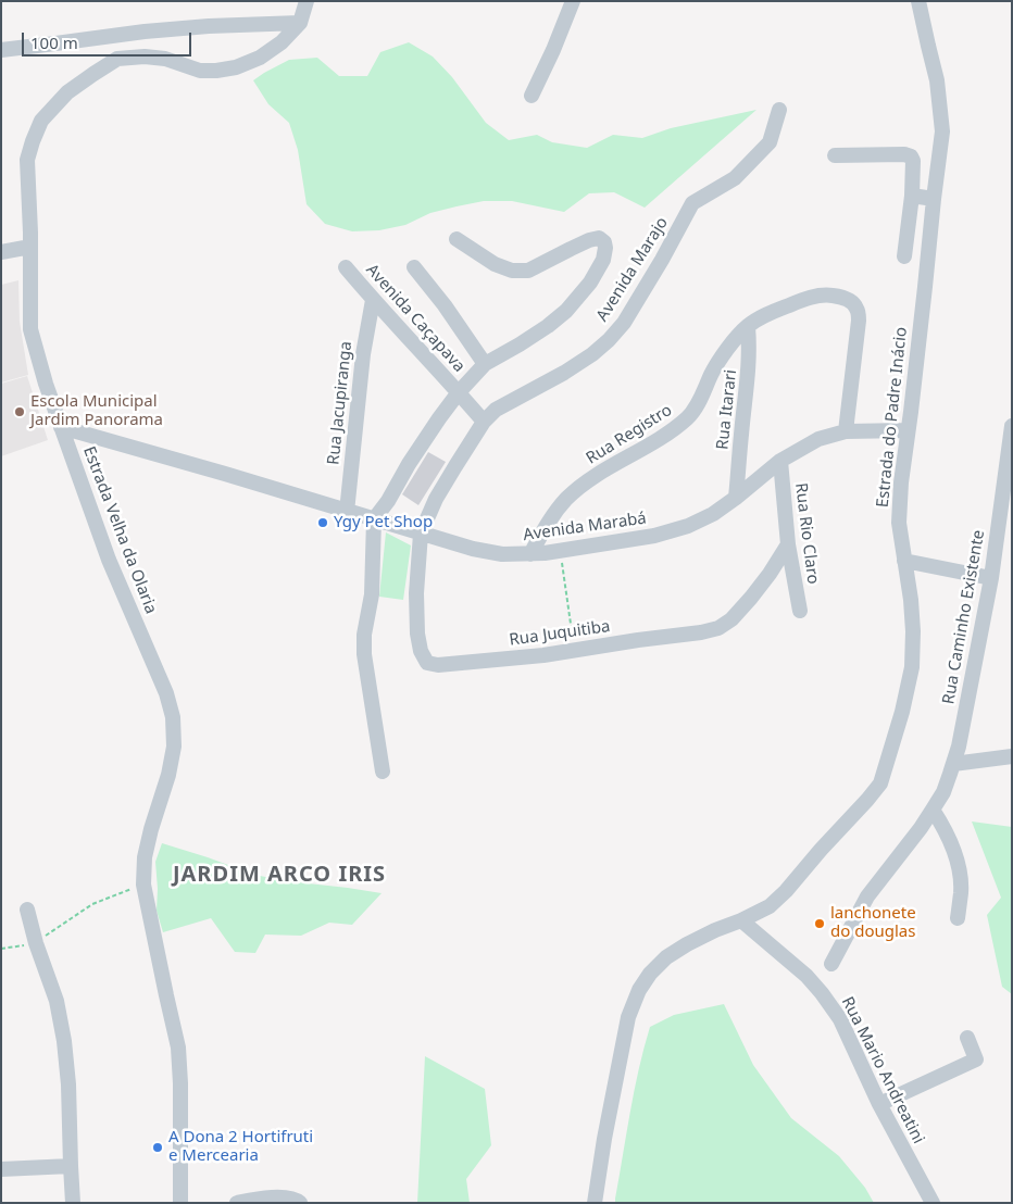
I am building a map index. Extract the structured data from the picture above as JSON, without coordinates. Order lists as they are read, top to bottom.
{
  "streets": {
    "street": [
      "Avenida Marajo",
      "Avenida Caçapava",
      "Rua Jacupiranga",
      "Rua Itarari",
      "Estrada do Padre Inácio",
      "Rua Registro",
      "Avenida Marabá",
      "Estrada Velha da Olaria",
      "Rua Rio Claro",
      "Rua Caminho Existente",
      "Rua Juquitiba",
      "Rua Mario Andreatini"
    ]
  },
  "crossings": [
    ["Avenida Marajo", "Avenida Caçapava"],
    ["Avenida Marajo", "Avenida Marabá"],
    ["Avenida Marajo", "Rua Juquitiba"],
    ["Avenida Caçapava", "Rua Jacupiranga"],
    ["Rua Jacupiranga", "Avenida Marabá"],
    ["Rua Itarari", "Rua Registro"],
    ["Rua Itarari", "Avenida Marabá"],
    ["Estrada do Padre Inácio", "Avenida Marabá"],
    ["Estrada do Padre Inácio", "Rua Mario Andreatini"],
    ["Rua Registro", "Avenida Marabá"],
    ["Avenida Marabá", "Estrada Velha da Olaria"],
    ["Avenida Marabá", "Rua Rio Claro"],
    ["Avenida Marabá", "Rua Juquitiba"],
    ["Rua Rio Claro", "Rua Juquitiba"]
  ],
  "districts": ["JARDIM ARCO IRIS"],
  "places": [
    "Escola Municipal Jardim Panorama",
    "Ygy Pet Shop",
    "lanchonete do douglas",
    "A Dona 2 Hortifruti e Mercearia"
  ],
  "scale_bar": "100 m"
}
